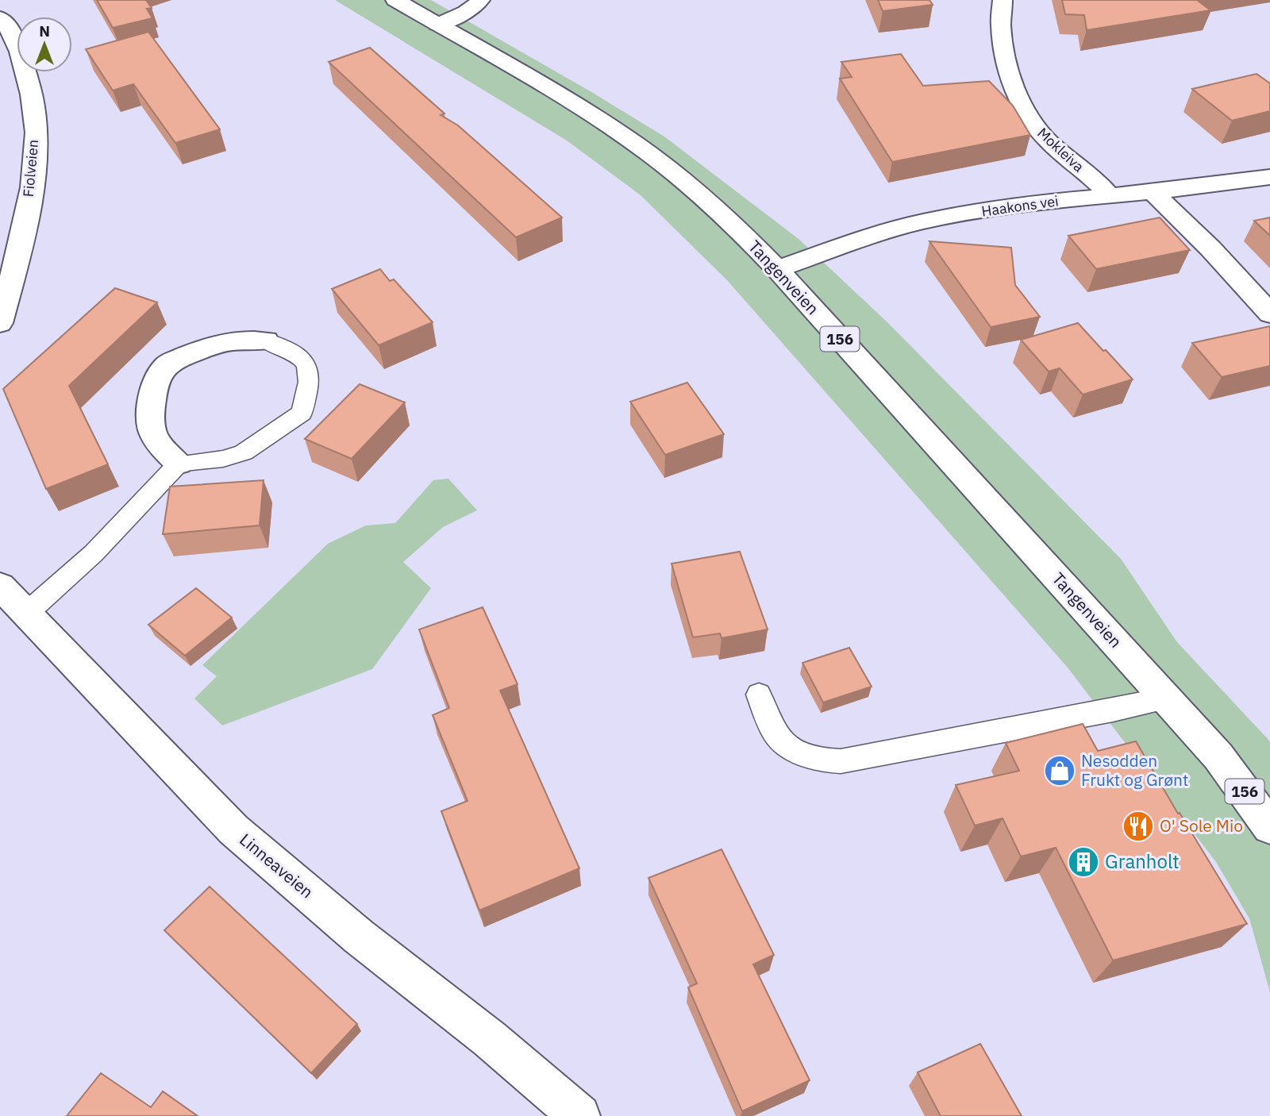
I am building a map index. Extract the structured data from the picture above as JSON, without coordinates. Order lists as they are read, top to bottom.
{
  "streets": {
    "street": [
      "Mokleiva",
      "Fiolveien",
      "Haakons vei",
      "Tangenveien",
      "156",
      "Linneaveien"
    ]
  },
  "crossings": [
    ["Mokleiva", "Haakons vei"],
    ["Haakons vei", "Tangenveien"]
  ],
  "places": {
    "shop": ["Nesodden Frukt og Grønt"],
    "restaurant": ["O' Sole Mio"],
    "building": ["Granholt"]
  },
  "north": "top"
}
